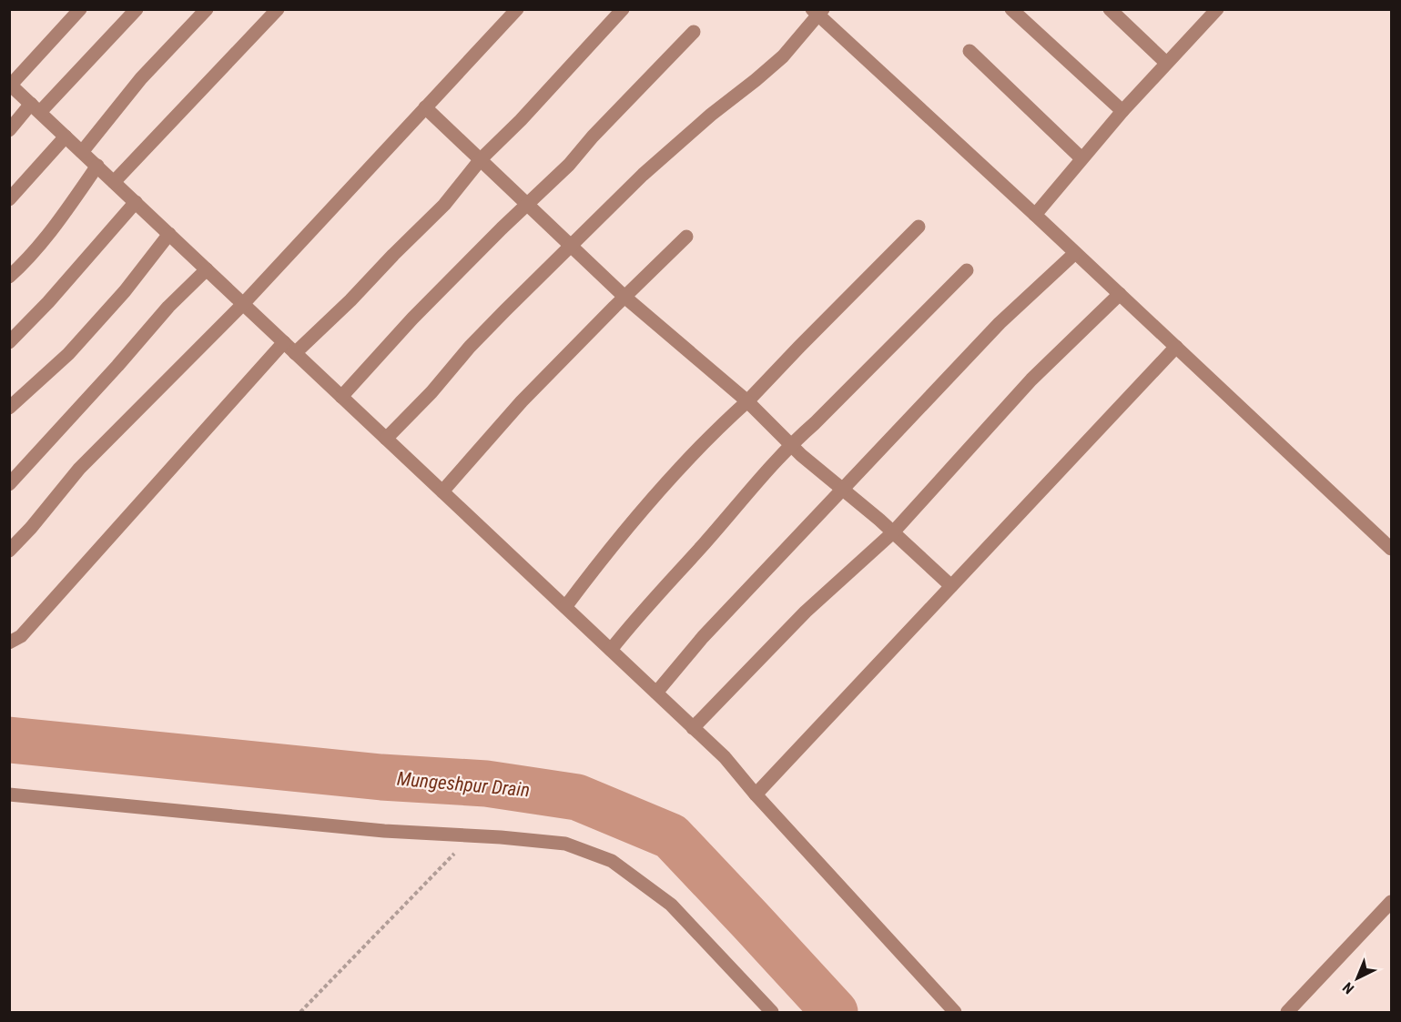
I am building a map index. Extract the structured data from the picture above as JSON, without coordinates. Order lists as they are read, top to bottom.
{
  "water": ["Mungeshpur Drain"],
  "north": "bottom left"
}
